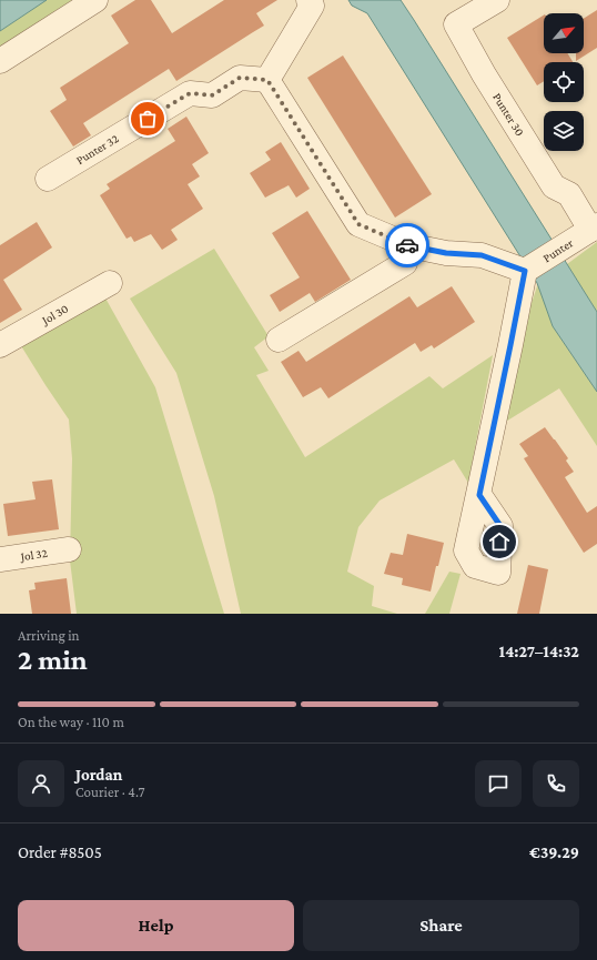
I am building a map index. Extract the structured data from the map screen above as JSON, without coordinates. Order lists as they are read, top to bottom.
{
  "streets": {
    "street": [
      "Punter 30",
      "Punter 32",
      "Punter",
      "Jol 30",
      "Jol 32"
    ]
  },
  "crossings": [
    ["Punter 30", "Punter"]
  ],
  "north": "top right",
  "page": {
    "heading": ["2 min", "Arriving in", "14:27–14:32"],
    "panel": [
      "Jordan",
      "Courier · 4.7",
      "Order #8505",
      "€39.29"
    ],
    "bar": "On the way · 110 m",
    "buttons": ["Help", "Share"]
  }
}
